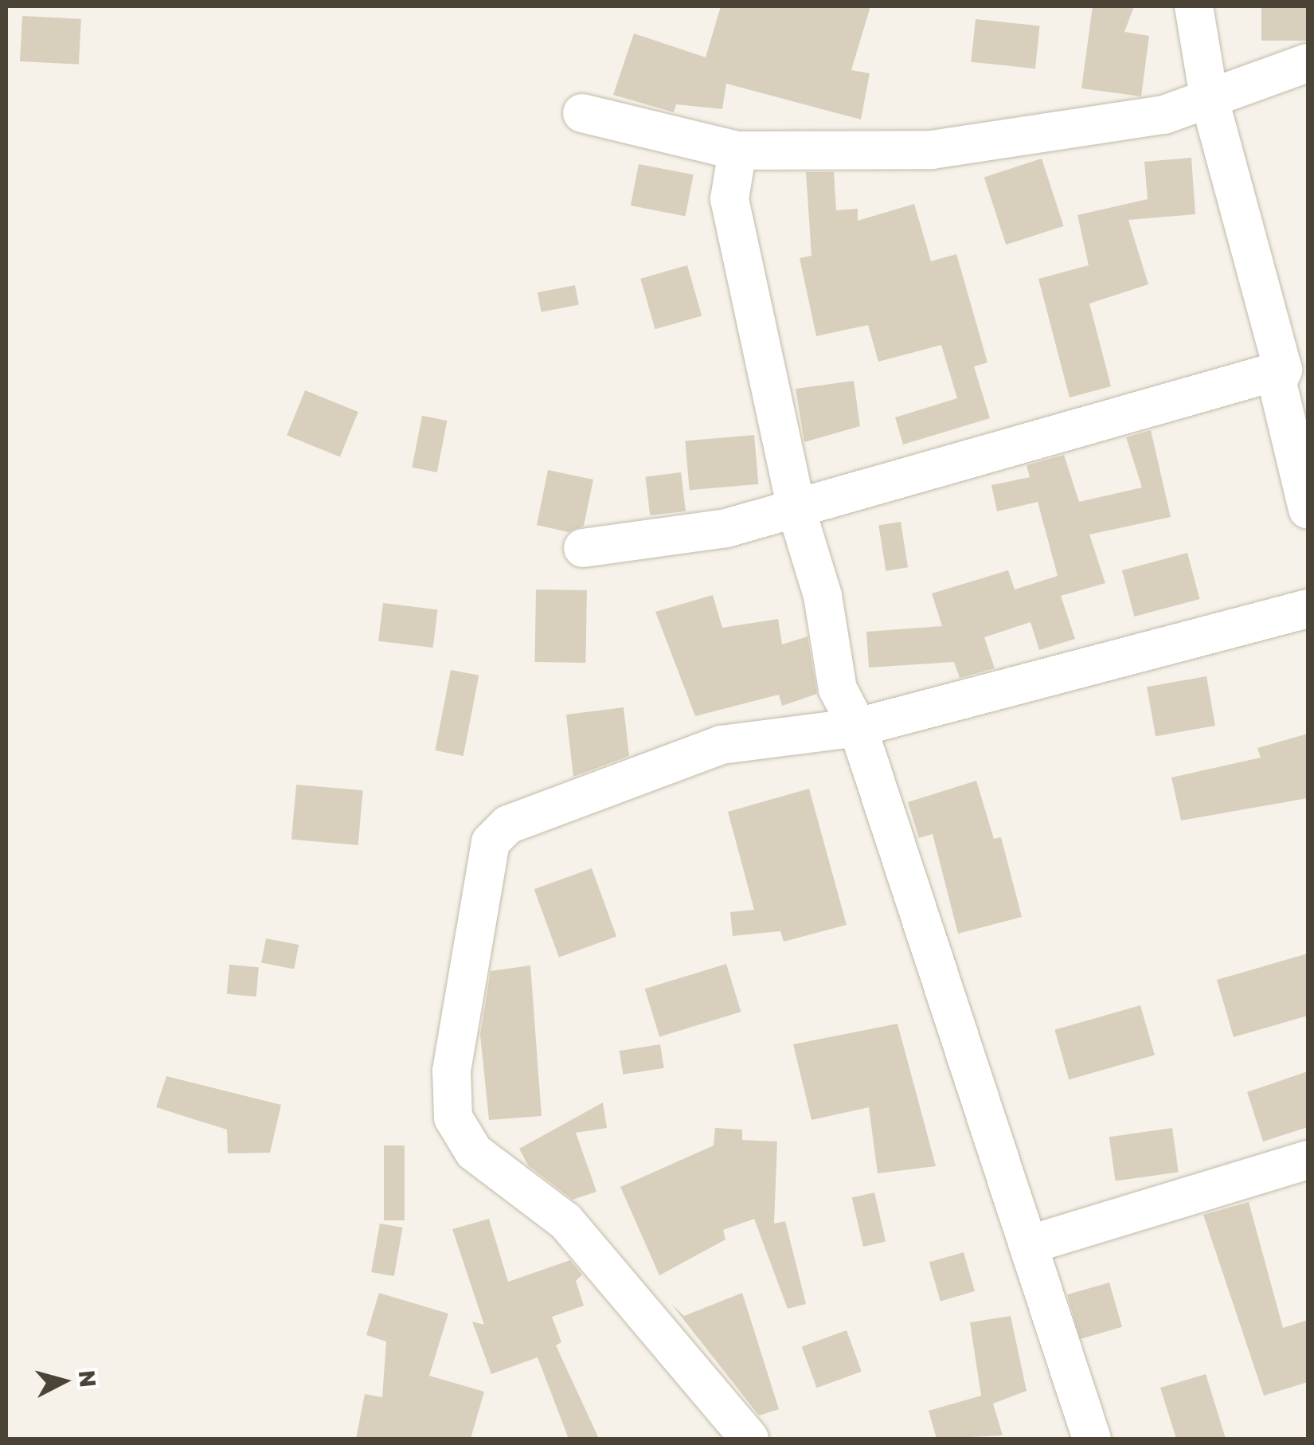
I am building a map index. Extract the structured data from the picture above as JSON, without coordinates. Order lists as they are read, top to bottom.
{
  "north": "right"
}
